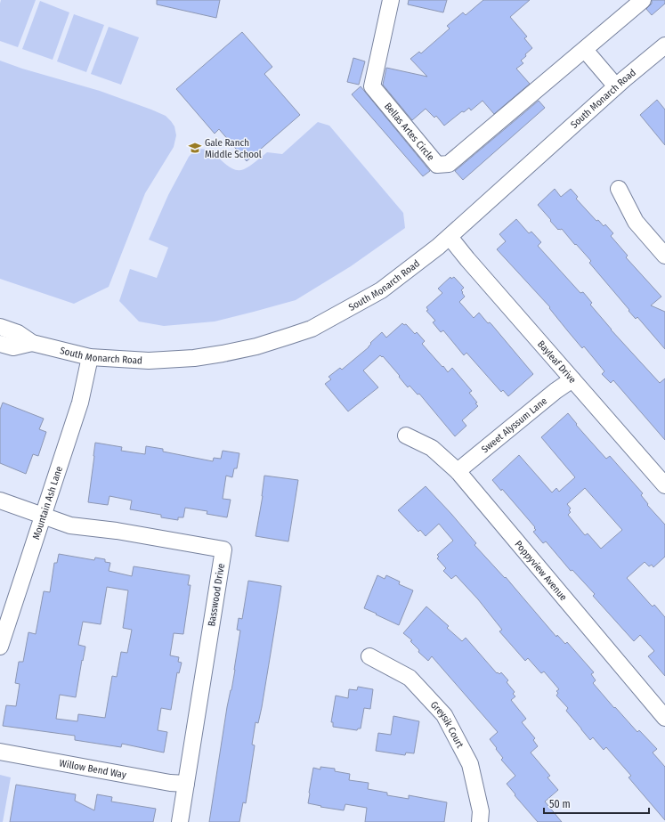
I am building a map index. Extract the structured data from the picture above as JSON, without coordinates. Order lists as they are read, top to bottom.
{
  "streets": {
    "street": [
      "South Monarch Road",
      "Bellas Artes Circle",
      "Bayleaf Drive",
      "Sweet Alyssum Lane",
      "Mountain Ash Lane",
      "Poppyview Avenue",
      "Basswood Drive",
      "Greysik Court",
      "Willow Bend Way"
    ]
  },
  "crossings": [
    ["South Monarch Road", "Bayleaf Drive"],
    ["South Monarch Road", "Mountain Ash Lane"],
    ["Bayleaf Drive", "Sweet Alyssum Lane"],
    ["Sweet Alyssum Lane", "Poppyview Avenue"],
    ["Mountain Ash Lane", "Basswood Drive"],
    ["Basswood Drive", "Willow Bend Way"]
  ],
  "places": {
    "school or university": ["Gale Ranch Middle School"]
  },
  "scale_bar": "50 m"
}
